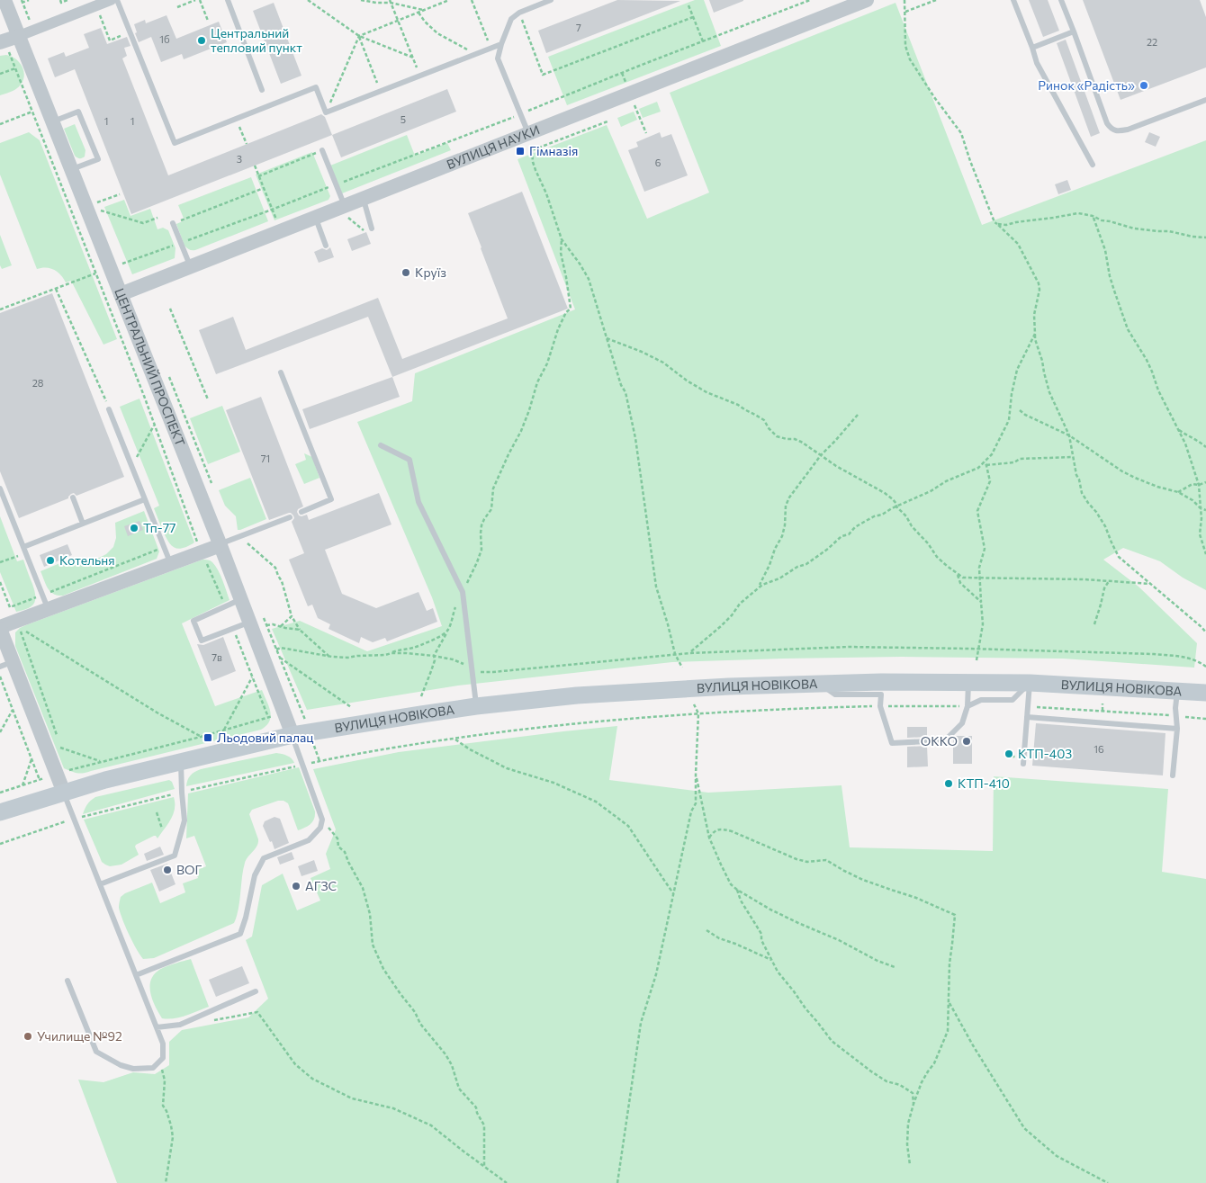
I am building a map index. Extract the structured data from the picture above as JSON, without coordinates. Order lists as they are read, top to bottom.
{
  "streets": {
    "main road": ["ВУЛИЦЯ НОВІКОВА"],
    "street": ["ВУЛИЦЯ НАУКИ", "ЦЕНТРАЛЬНИЙ ПРОСПЕКТ"]
  },
  "crossings": [
    ["ВУЛИЦЯ НАУКИ", "ЦЕНТРАЛЬНИЙ ПРОСПЕКТ"],
    ["ЦЕНТРАЛЬНИЙ ПРОСПЕКТ", "ВУЛИЦЯ НОВІКОВА"]
  ],
  "places": {
    "other": [
      "Центральний тепловий пункт",
      "Ринок «Радість»",
      "Круїз",
      "Тп-77",
      "Котельня",
      "ОККО",
      "КТП-403",
      "КТП-410",
      "ВОГ",
      "АГЗС",
      "Училище №92"
    ],
    "transit": ["Гімназія", "Льодовий палац"]
  },
  "house_numbers": [
    "7",
    "1б",
    "22",
    "5",
    "1",
    "1",
    "3",
    "6",
    "28",
    "71",
    "7в",
    "16"
  ]
}
